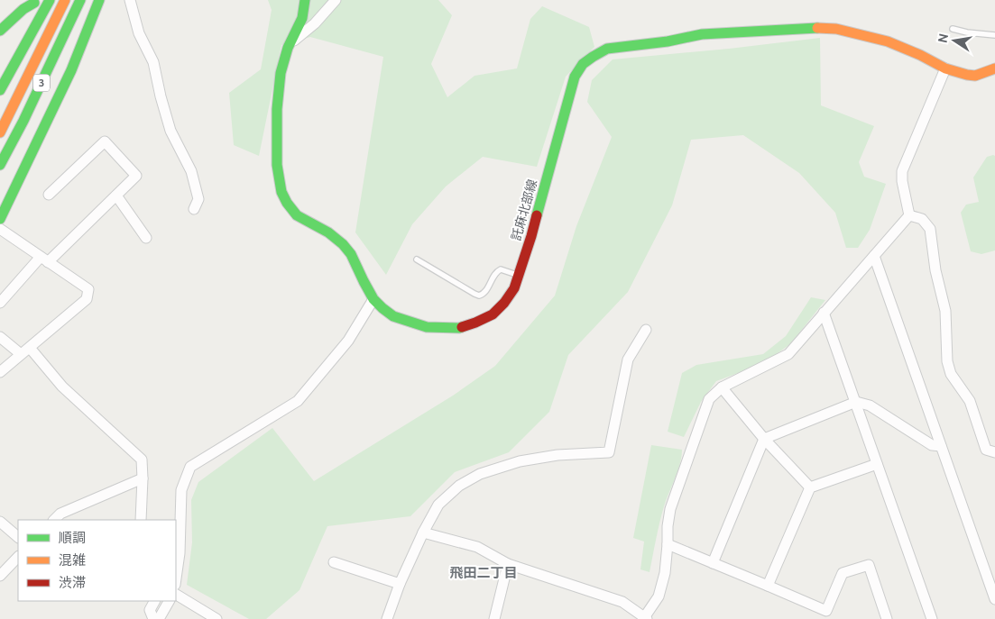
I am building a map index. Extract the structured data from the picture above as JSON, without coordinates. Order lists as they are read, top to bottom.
{
  "streets": {
    "main road": ["3", "託麻北部線"]
  },
  "districts": ["飛田二丁目"],
  "legend": ["順調", "混雑", "渋滞"],
  "north": "left"
}
